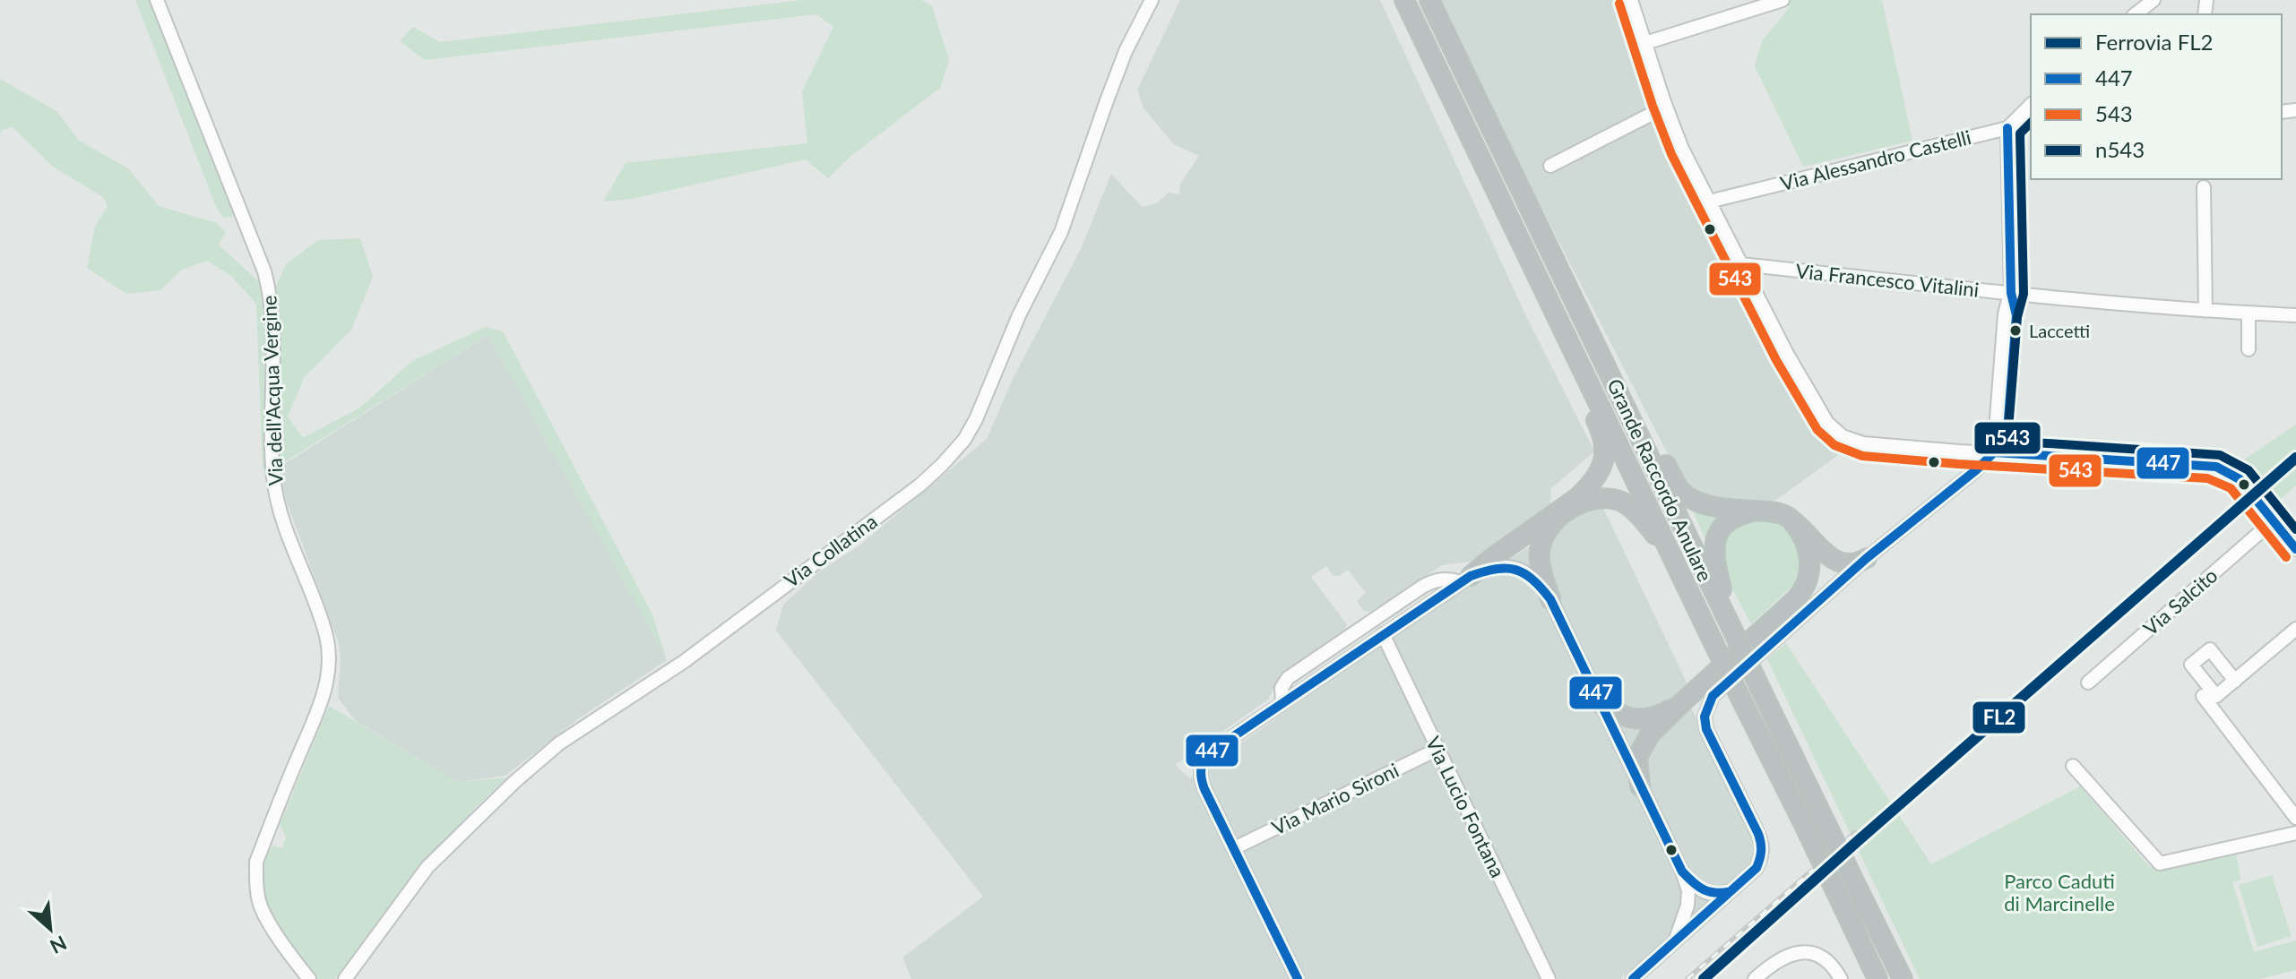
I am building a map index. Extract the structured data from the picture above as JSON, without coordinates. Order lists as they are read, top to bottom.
{
  "streets": {
    "highway": ["Grande Raccordo Anulare"],
    "street": [
      "Via Alessandro Castelli",
      "Via Francesco Vitalini",
      "Via dell'Acqua Vergine",
      "Via Collatina",
      "Via Salcito",
      "Via Mario Sironi",
      "Via Lucio Fontana"
    ]
  },
  "crossings": [
    ["Via Mario Sironi", "Via Lucio Fontana"]
  ],
  "parks": ["Parco Caduti di Marcinelle"],
  "places": ["Laccetti"],
  "lines": [
    "transit line 543",
    "transit line n543",
    "transit line 447",
    "rail line FL2"
  ],
  "legend": [
    "Ferrovia FL2",
    "447",
    "543",
    "n543"
  ],
  "north": "bottom right"
}
